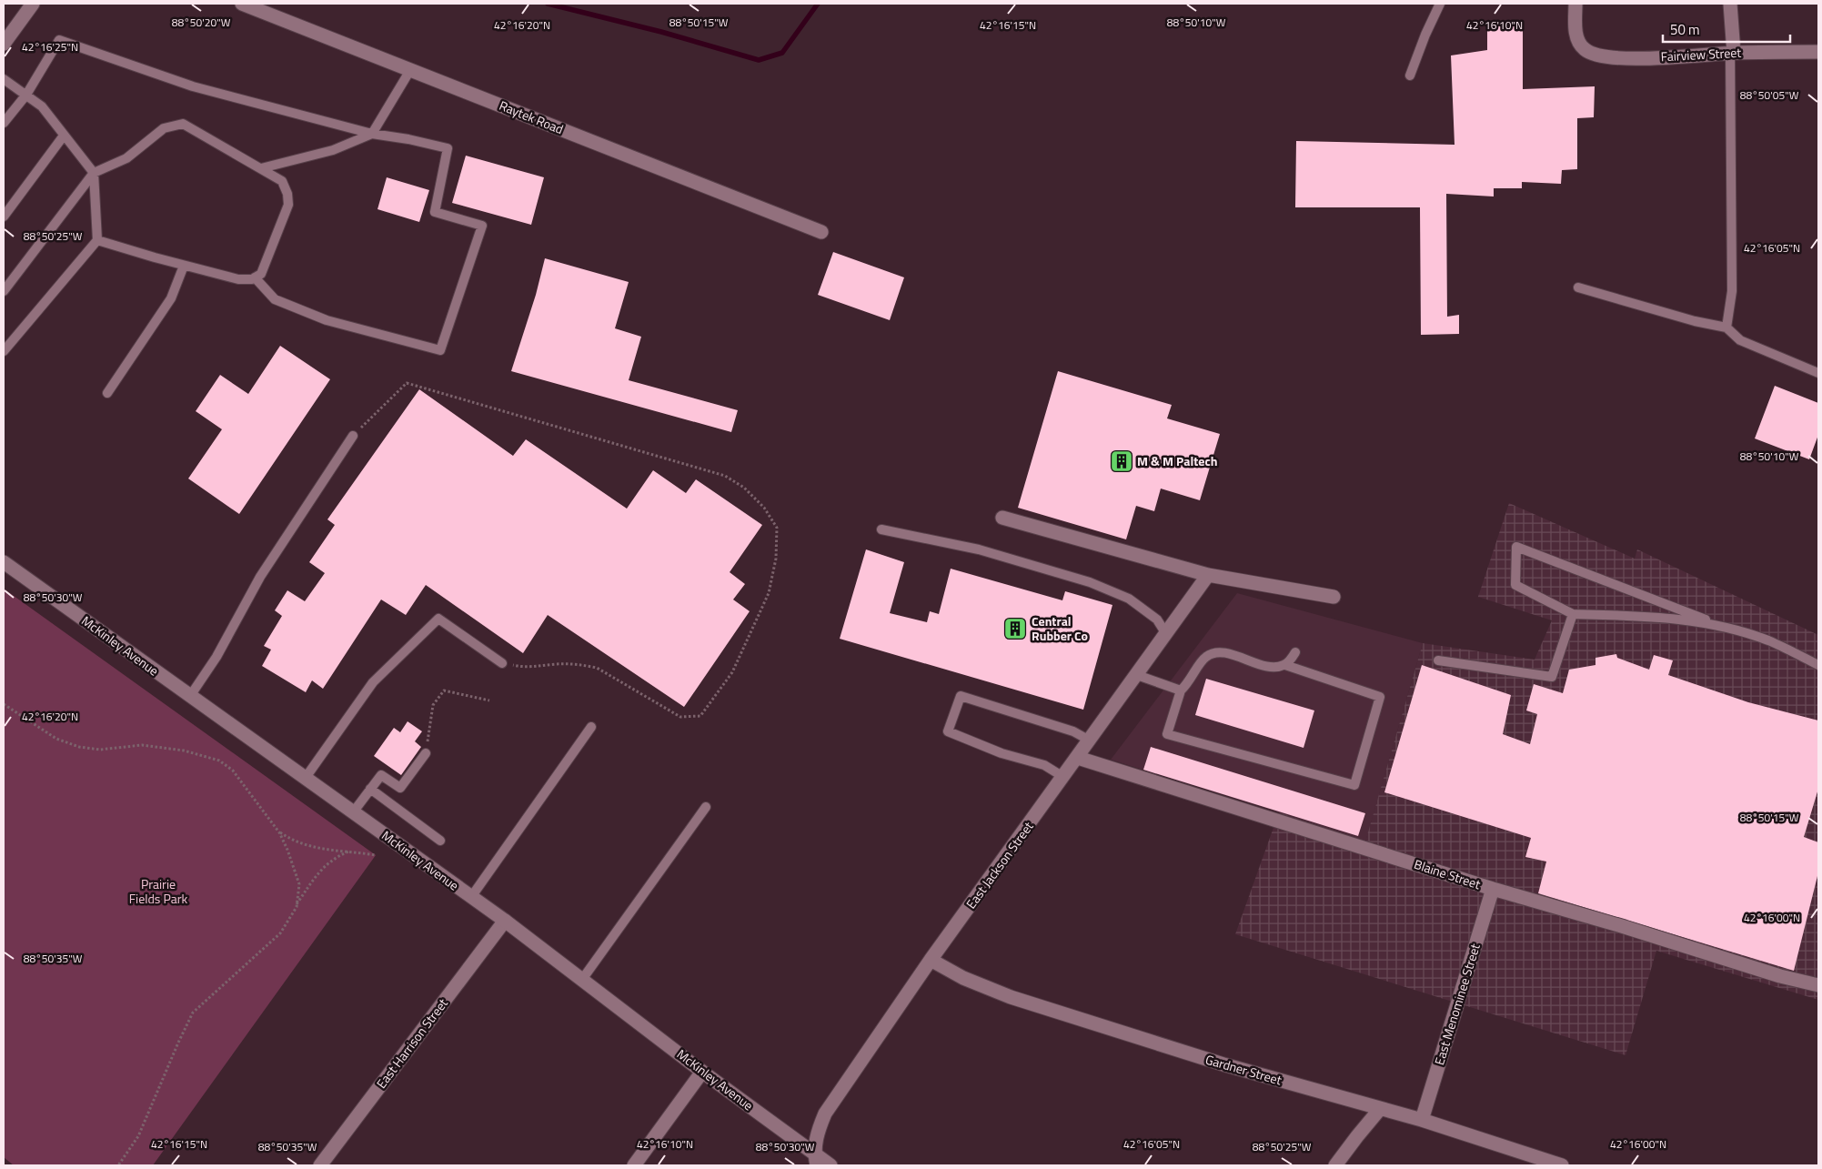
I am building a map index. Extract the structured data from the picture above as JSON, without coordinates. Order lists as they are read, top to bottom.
{
  "streets": {
    "street": [
      "Fairview Street",
      "Raytek Road",
      "McKinley Avenue",
      "East Jackson Street",
      "Blaine Street",
      "East Menominee Street",
      "East Harrison Street",
      "Gardner Street"
    ]
  },
  "crossings": [
    ["McKinley Avenue", "East Jackson Street"],
    ["McKinley Avenue", "East Harrison Street"],
    ["East Jackson Street", "Blaine Street"],
    ["East Jackson Street", "Gardner Street"],
    ["Blaine Street", "East Menominee Street"],
    ["East Menominee Street", "Gardner Street"]
  ],
  "parks": ["Prairie Fields Park"],
  "places": {
    "building": ["M & M Paltech", "Central Rubber Co"]
  },
  "scale_bar": "50 m",
  "coordinates": [
    "88°50'20\"W",
    "88°50'15\"W",
    "88°50'10\"W",
    "42°16'20\"N",
    "42°16'15\"N",
    "42°16'10\"N",
    "42°16'25\"N",
    "88°50'05\"W",
    "88°50'25\"W",
    "42°16'05\"N",
    "88°50'30\"W",
    "42°16'00\"N",
    "88°50'35\"W"
  ]
}
